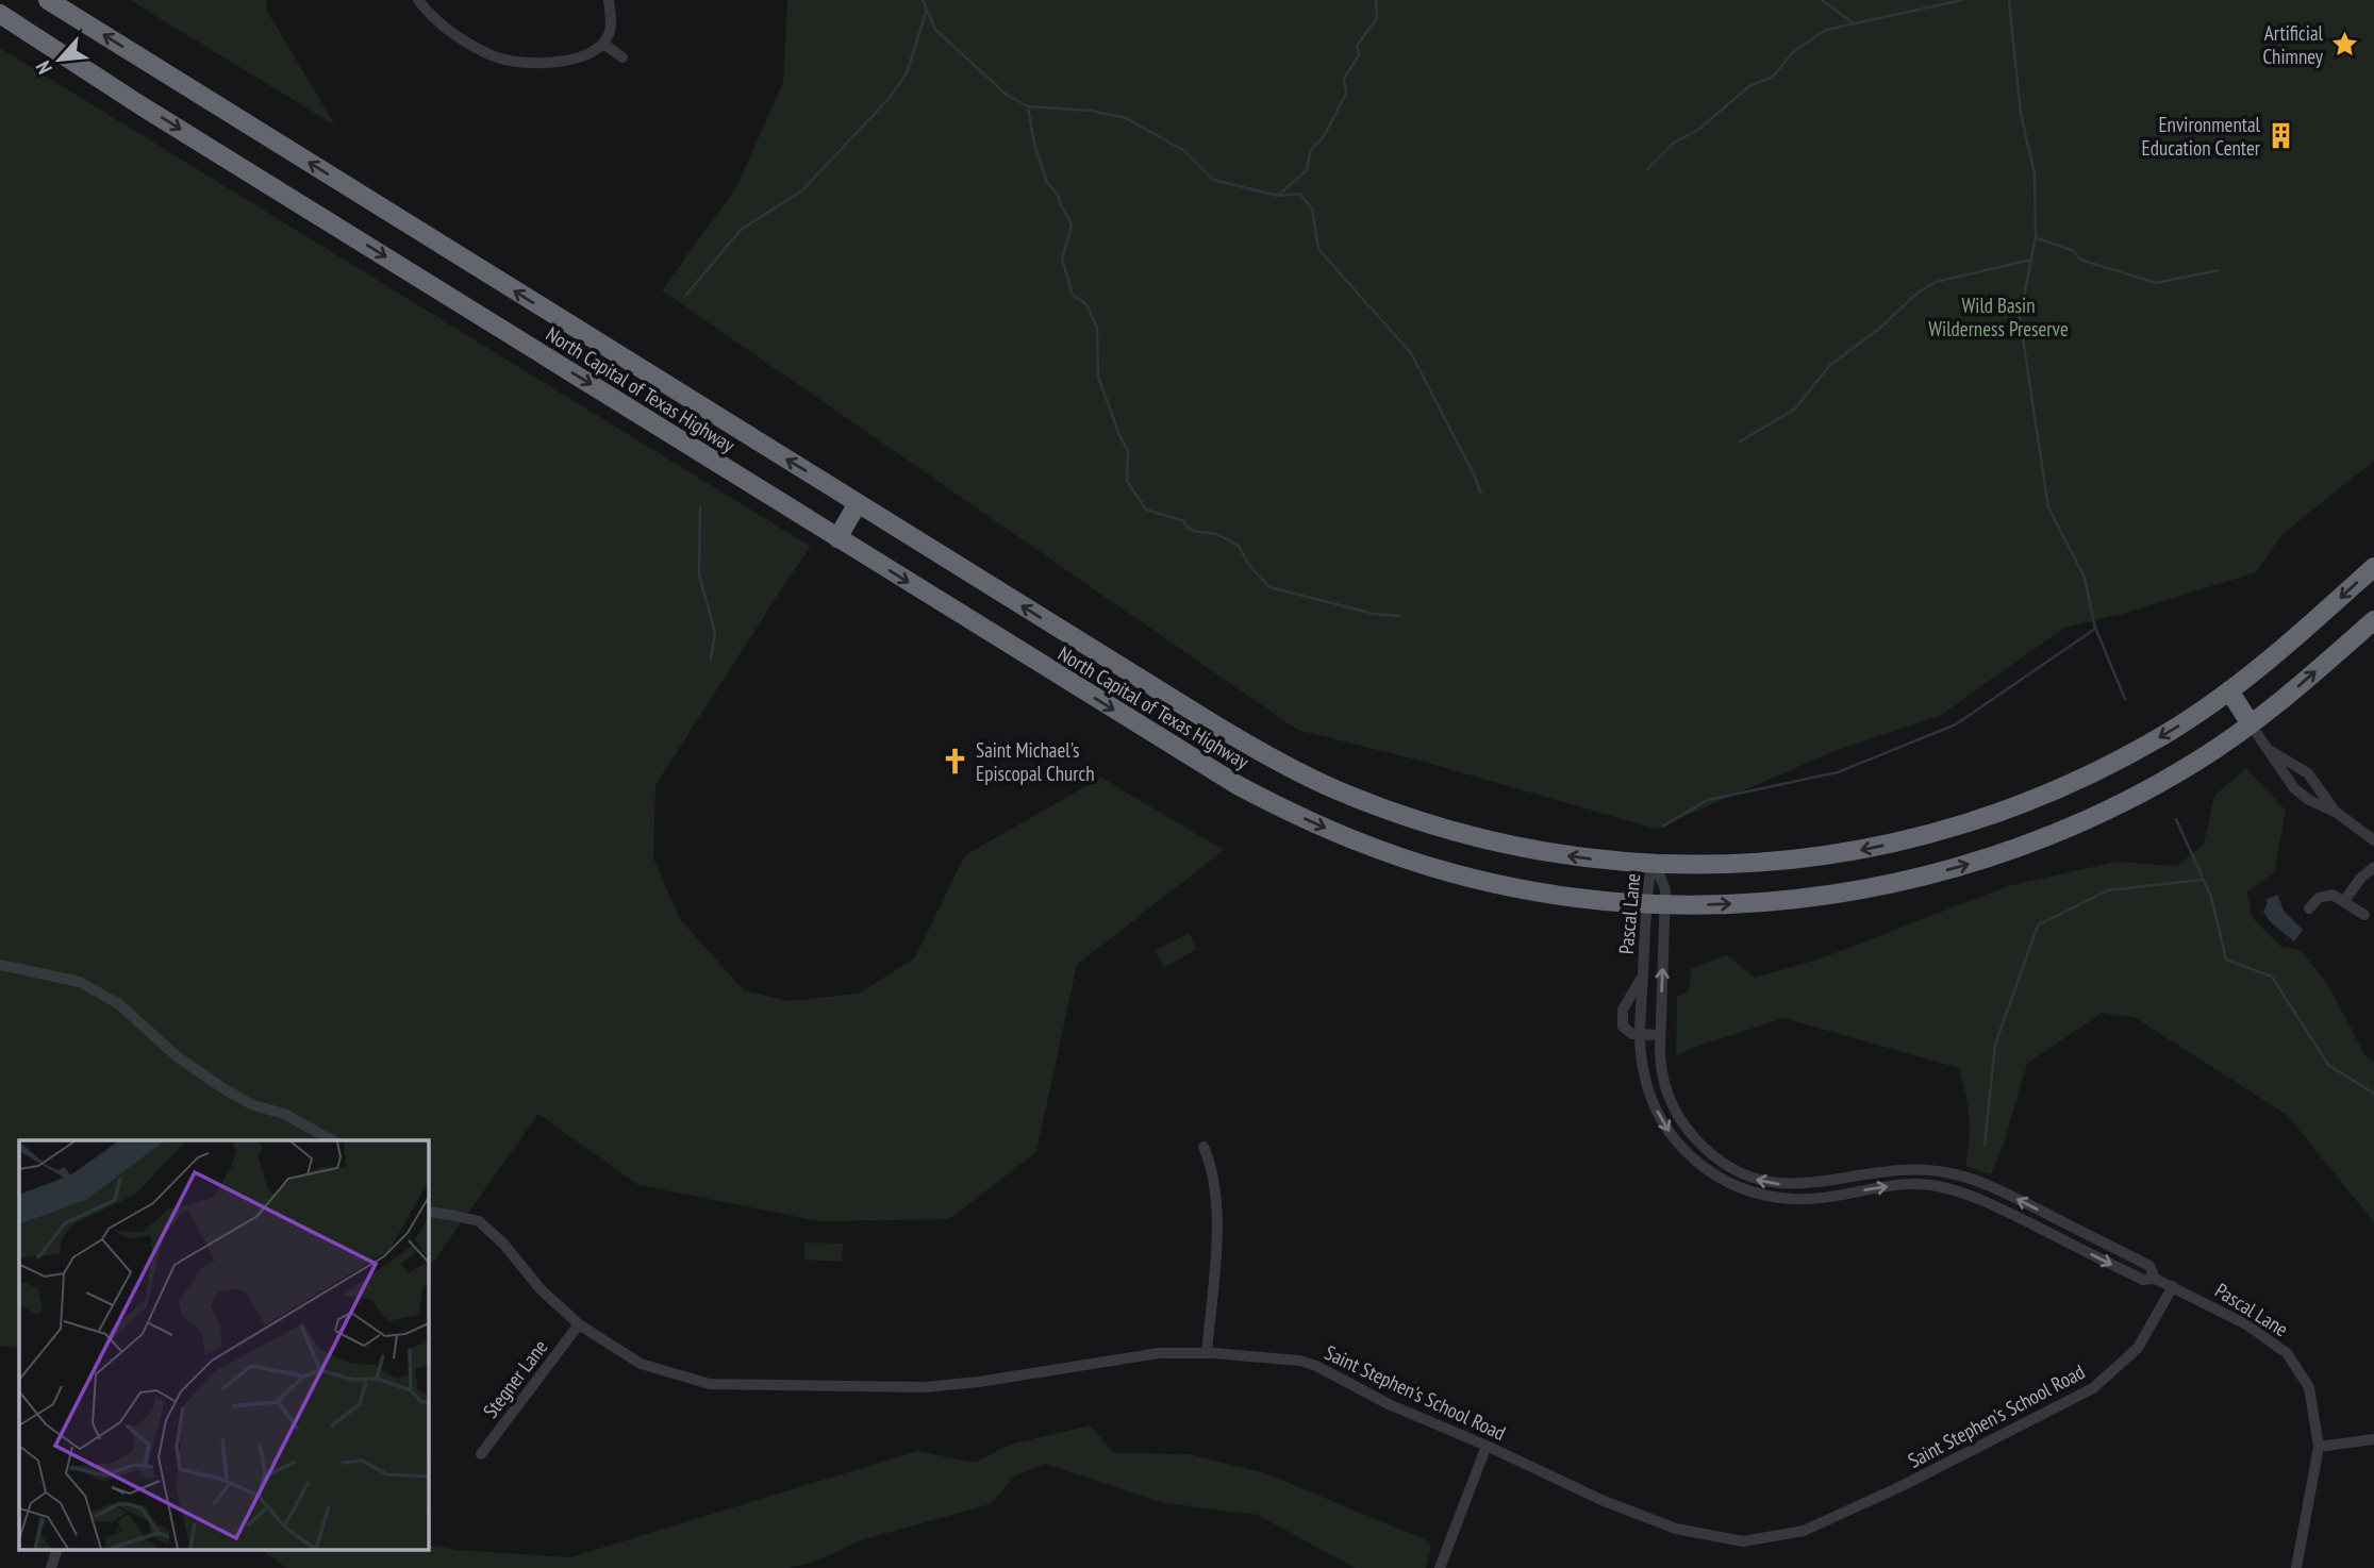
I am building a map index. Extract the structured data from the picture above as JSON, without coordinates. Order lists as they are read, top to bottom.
{
  "streets": {
    "highway": ["North Capital of Texas Highway"],
    "street": ["Pascal Lane", "Stegner Lane", "Saint Stephen's School Road"]
  },
  "crossings": [
    ["North Capital of Texas Highway", "Pascal Lane"],
    ["Pascal Lane", "Saint Stephen's School Road"],
    ["Stegner Lane", "Saint Stephen's School Road"]
  ],
  "parks": ["Wild Basin Wilderness Preserve"],
  "places": {
    "place": ["Artificial Chimney"],
    "building": ["Environmental Education Center"],
    "church": ["Saint Michael's Episcopal Church"]
  },
  "north": "bottom left"
}
